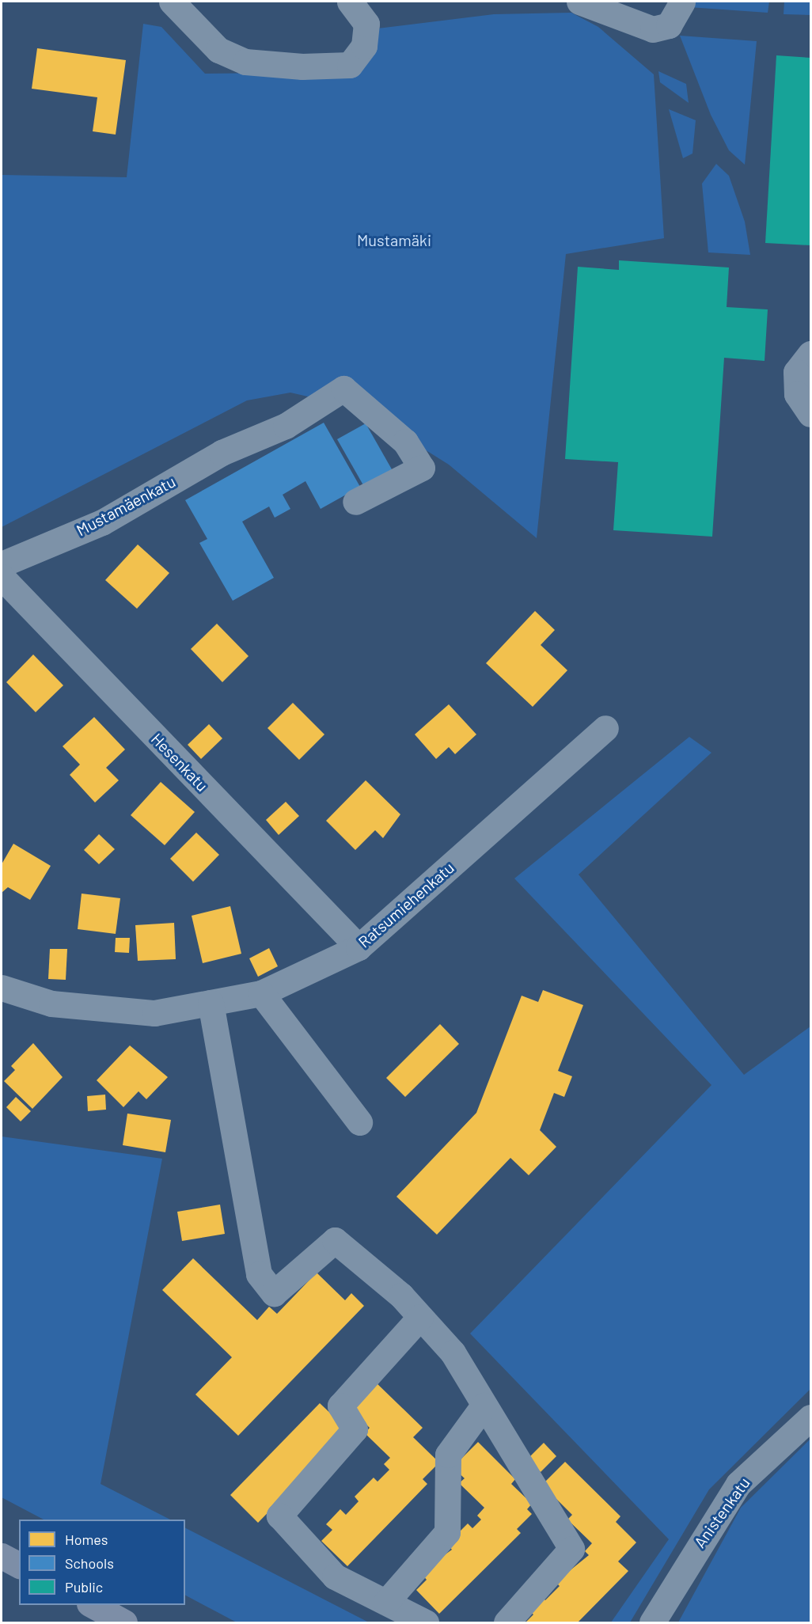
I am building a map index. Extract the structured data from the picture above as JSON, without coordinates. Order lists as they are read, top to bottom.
{
  "streets": {
    "street": [
      "Mustamäenkatu",
      "Hesenkatu",
      "Ratsumiehenkatu",
      "Anistenkatu"
    ]
  },
  "crossings": [
    ["Hesenkatu", "Ratsumiehenkatu"]
  ],
  "parks": ["Mustamäki"],
  "legend": ["Homes", "Schools", "Public"]
}
